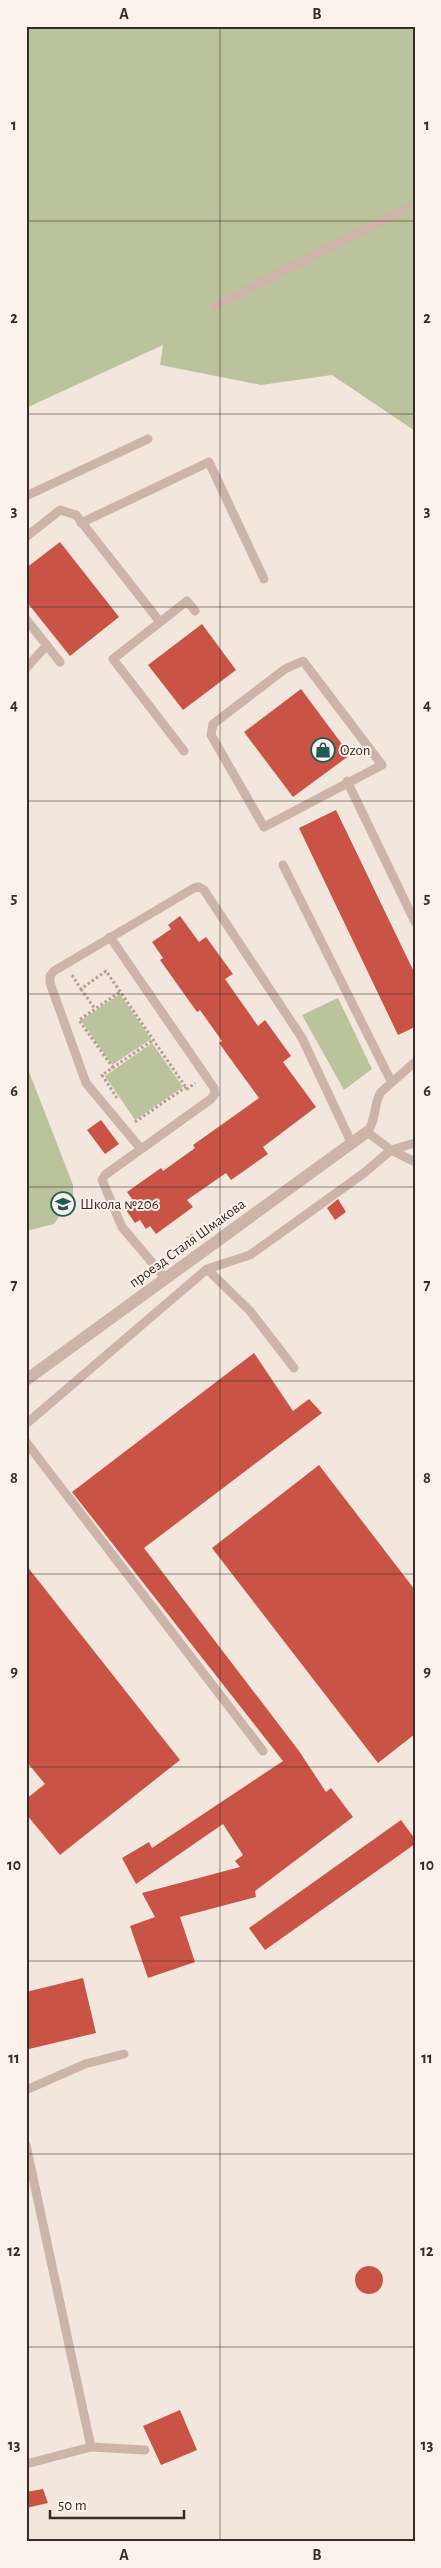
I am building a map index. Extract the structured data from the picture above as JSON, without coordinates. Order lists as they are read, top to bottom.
{
  "streets": {
    "street": ["проезд Сталя Шмакова"]
  },
  "places": {
    "shop": ["Ozon"],
    "school or university": ["Школа №206"]
  },
  "scale_bar": "50 m",
  "grid": {
    "columns": ["A", "B"],
    "rows": [
      "1",
      "2",
      "3",
      "4",
      "5",
      "6",
      "7",
      "8",
      "9",
      "10",
      "11",
      "12",
      "13"
    ]
  }
}
